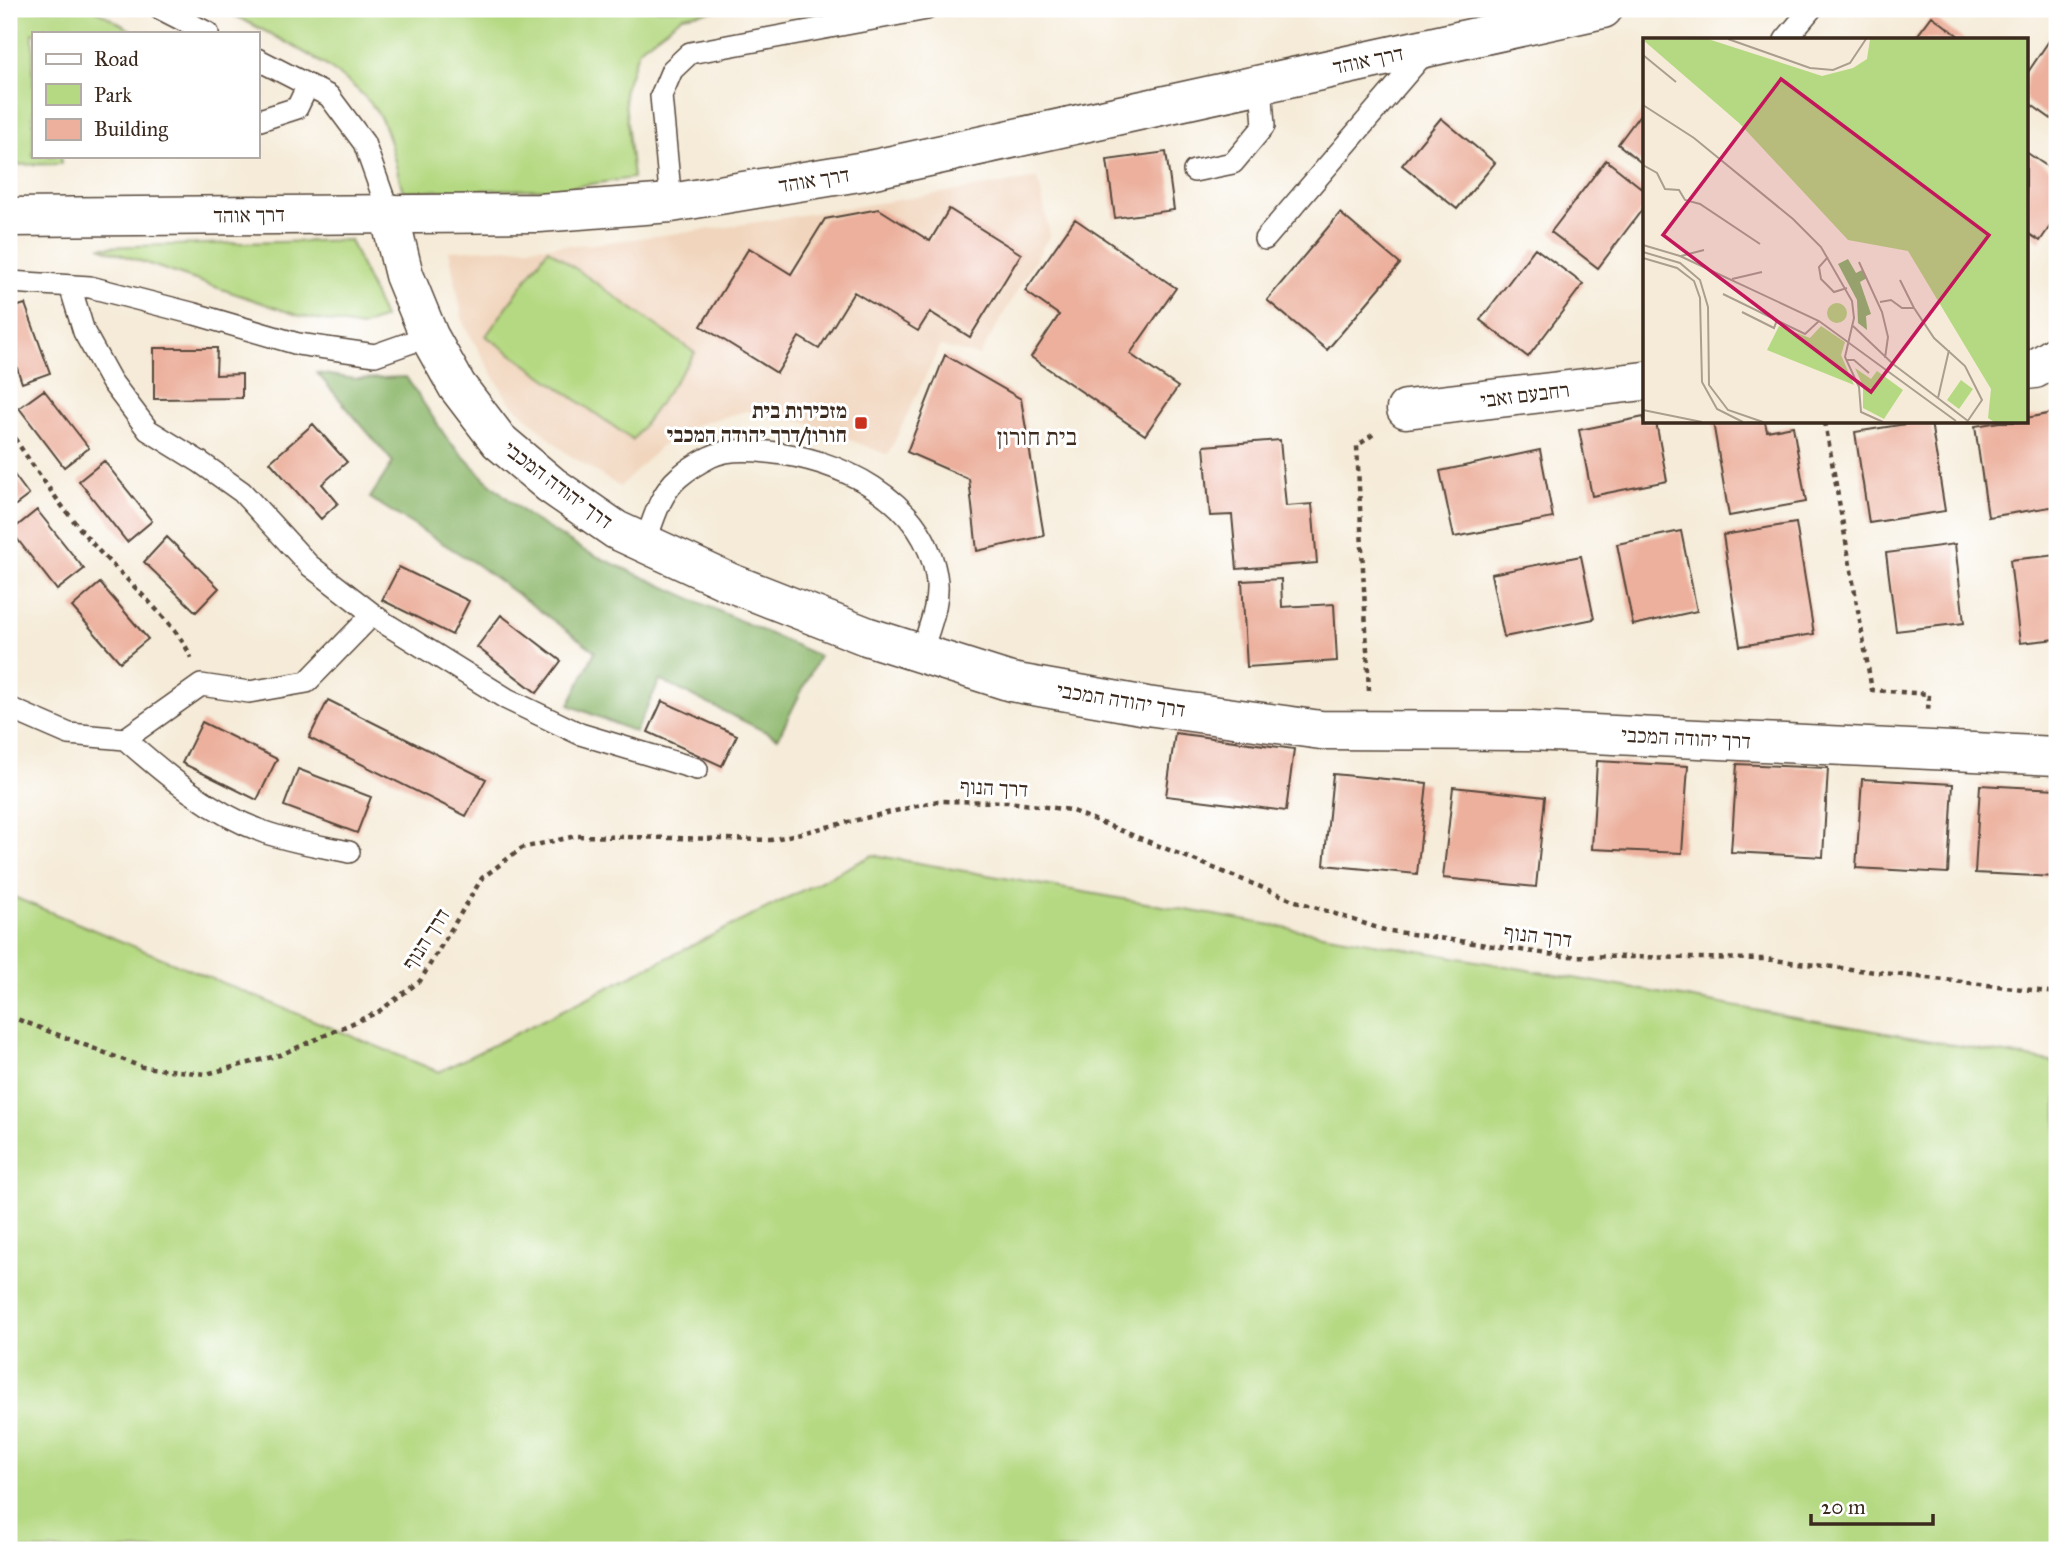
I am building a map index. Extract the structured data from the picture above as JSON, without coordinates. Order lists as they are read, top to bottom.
{
  "streets": {
    "street": ["דרך אוהד", "רחבעם זאבי", "דרך יהודה המכבי"],
    "path": ["דרך הנוף"]
  },
  "crossings": [
    ["דרך אוהד", "דרך יהודה המכבי"]
  ],
  "districts": ["בית חורון"],
  "places": {
    "transit": ["מזכירות בית חורון/דרך יהודה המכבי"]
  },
  "legend": ["Road", "Park", "Building"],
  "scale_bar": "20 m"
}
